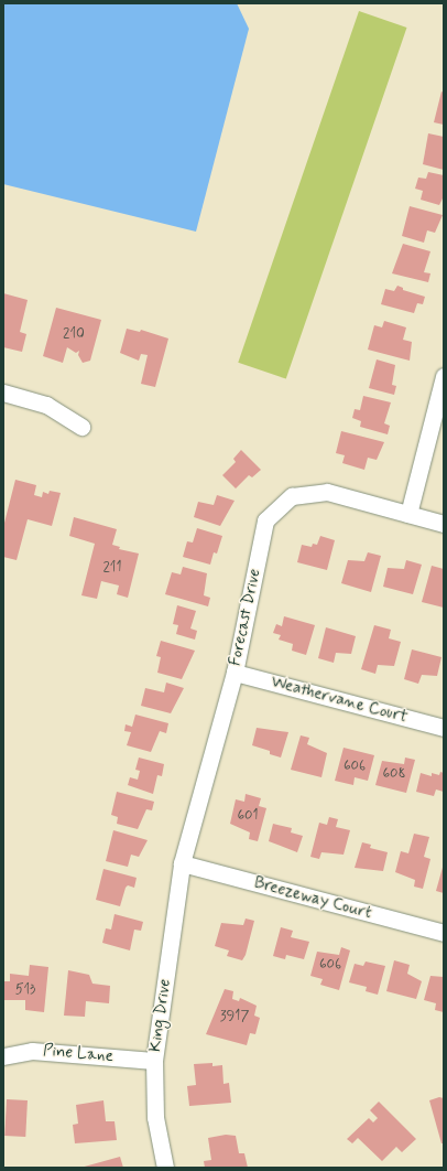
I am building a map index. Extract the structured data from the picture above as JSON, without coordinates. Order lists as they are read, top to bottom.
{
  "streets": {
    "street": [
      "Forecast Drive",
      "Weathervane Court",
      "Breezeway Court",
      "King Drive",
      "Pine Lane"
    ]
  },
  "crossings": [
    ["Forecast Drive", "Weathervane Court"],
    ["Forecast Drive", "Breezeway Court"],
    ["Forecast Drive", "King Drive"],
    ["Breezeway Court", "King Drive"],
    ["King Drive", "Pine Lane"]
  ],
  "house_numbers": [
    "210",
    "211",
    "606",
    "608",
    "601",
    "606",
    "513",
    "3917"
  ]
}
